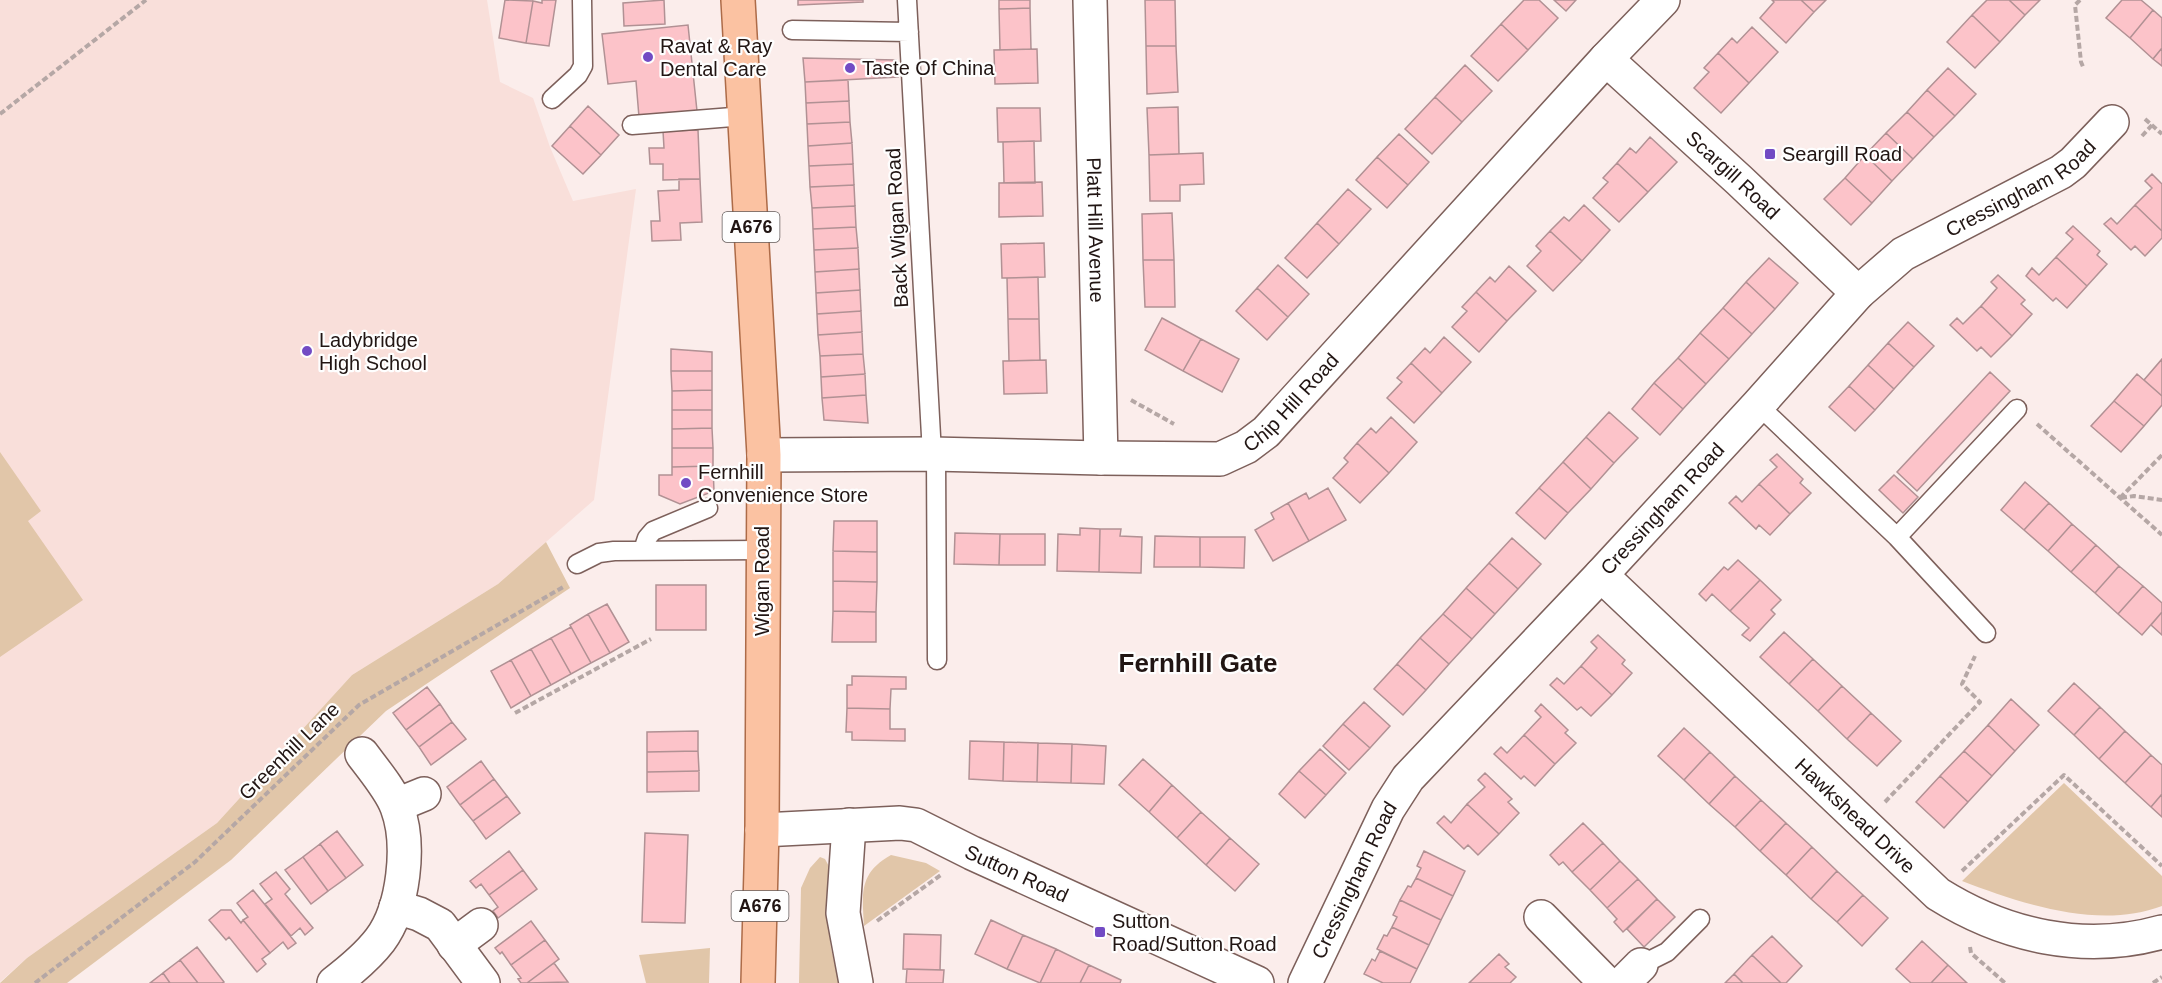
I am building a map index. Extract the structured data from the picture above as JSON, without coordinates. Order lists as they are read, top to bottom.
{
  "streets": {
    "main road": ["A676", "Wigan Road"],
    "street": [
      "Scargill Road",
      "Cressingham Road",
      "Platt Hill Avenue",
      "Chip Hill Road",
      "Hawkshead Drive",
      "Sutton Road"
    ],
    "lane": ["Back Wigan Road"],
    "path": ["Greenhill Lane"]
  },
  "crossings": [
    ["Scargill Road", "Cressingham Road"],
    ["Scargill Road", "Chip Hill Road"],
    ["Cressingham Road", "Hawkshead Drive"],
    ["Back Wigan Road", "Chip Hill Road"],
    ["Platt Hill Avenue", "Chip Hill Road"],
    ["Chip Hill Road", "Wigan Road"],
    ["Wigan Road", "Sutton Road"]
  ],
  "districts": ["Fernhill Gate"],
  "places": {
    "other": [
      "Ravat & Ray Dental Care",
      "Taste Of China",
      "Ladybridge High School",
      "Fernhill Convenience Store"
    ],
    "transit": ["Seargill Road", "Sutton Road/Sutton Road"]
  }
}
